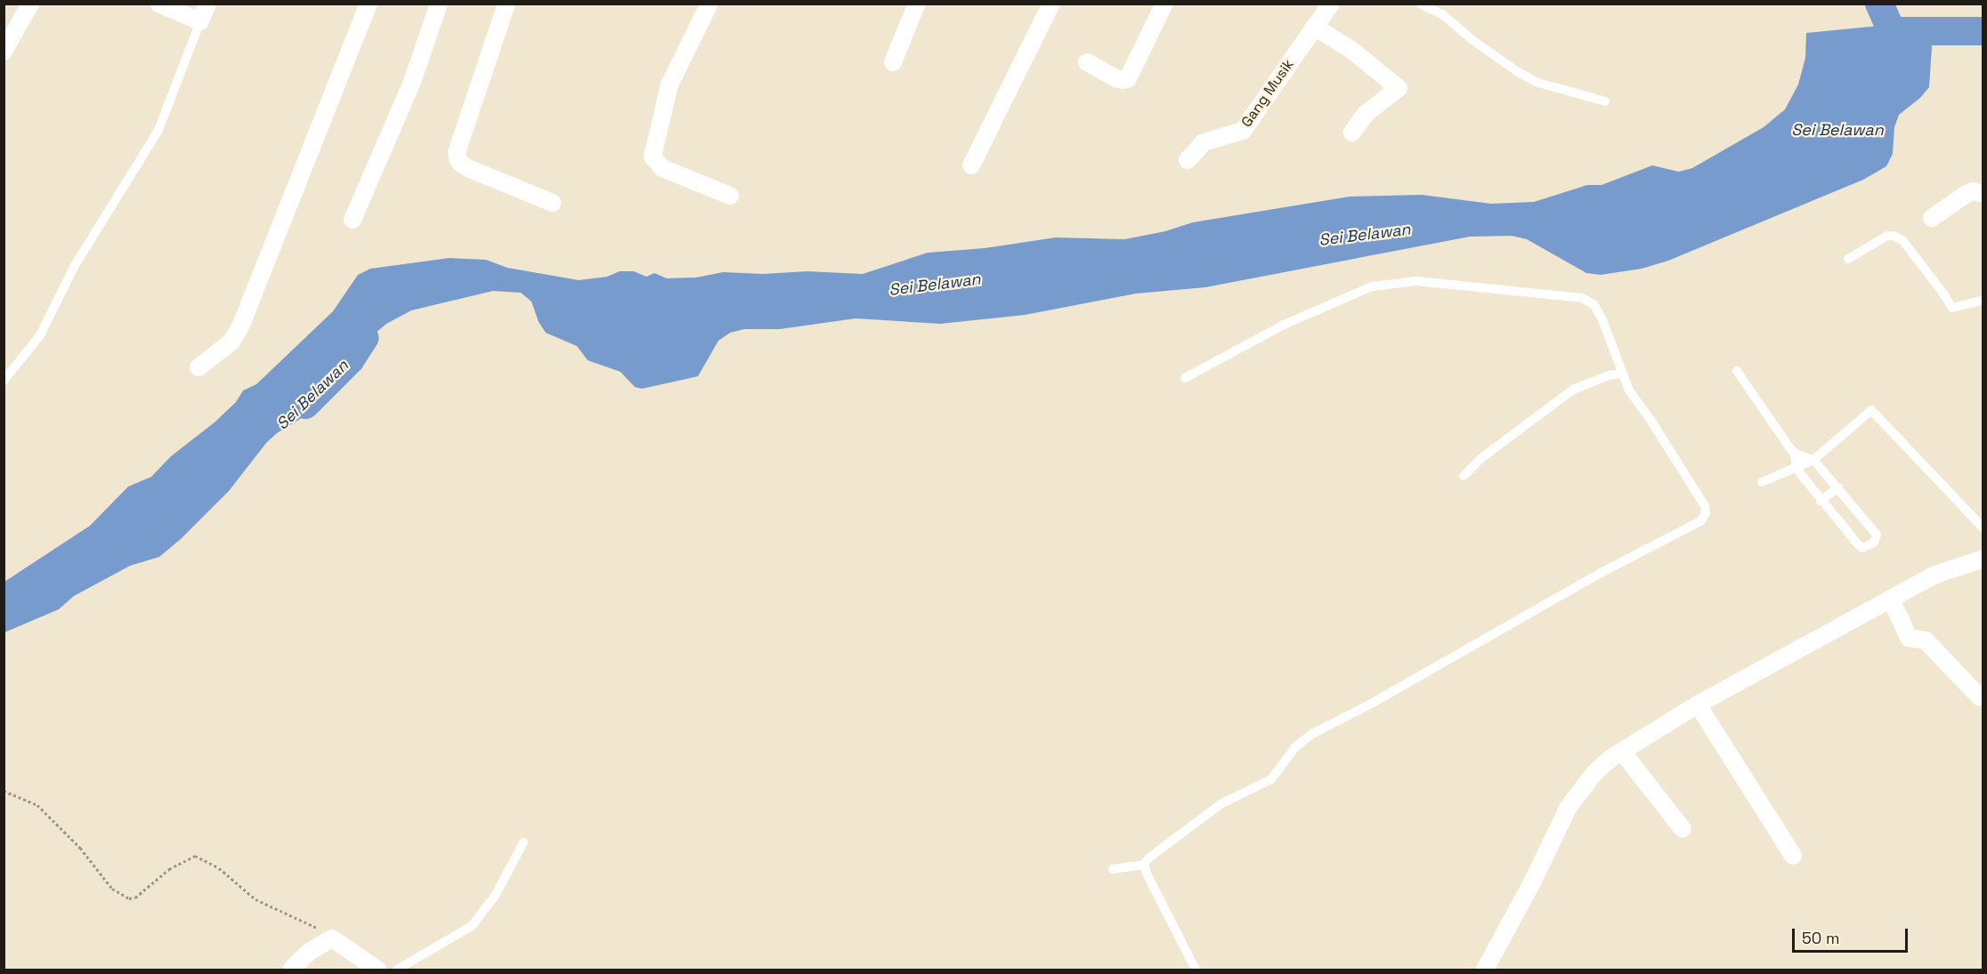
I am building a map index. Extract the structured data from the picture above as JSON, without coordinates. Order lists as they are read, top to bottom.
{
  "streets": {
    "street": ["Gang Musik"]
  },
  "water": ["Sei Belawan"],
  "scale_bar": "50 m"
}
